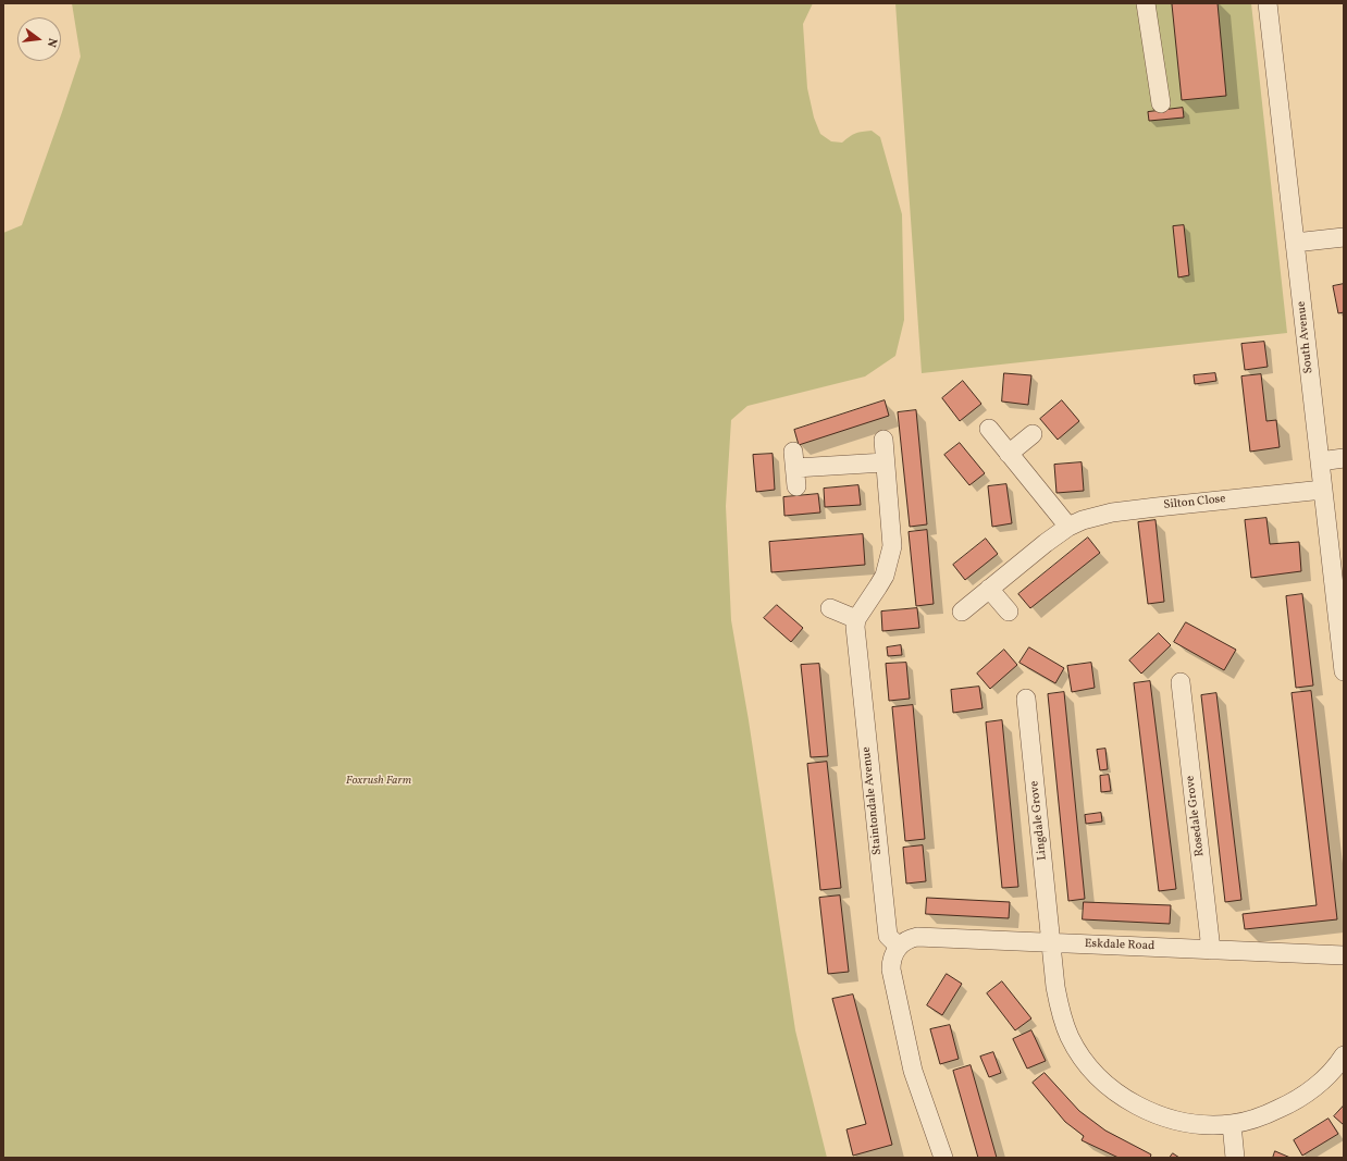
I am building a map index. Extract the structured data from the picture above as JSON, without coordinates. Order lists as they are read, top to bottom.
{
  "streets": {
    "street": [
      "South Avenue",
      "Silton Close",
      "Staintondale Avenue",
      "Rosedale Grove",
      "Lingdale Grove",
      "Eskdale Road"
    ]
  },
  "crossings": [
    ["South Avenue", "Silton Close"],
    ["Staintondale Avenue", "Eskdale Road"],
    ["Rosedale Grove", "Eskdale Road"],
    ["Lingdale Grove", "Eskdale Road"]
  ],
  "parks": ["Foxrush Farm"],
  "north": "right"
}
